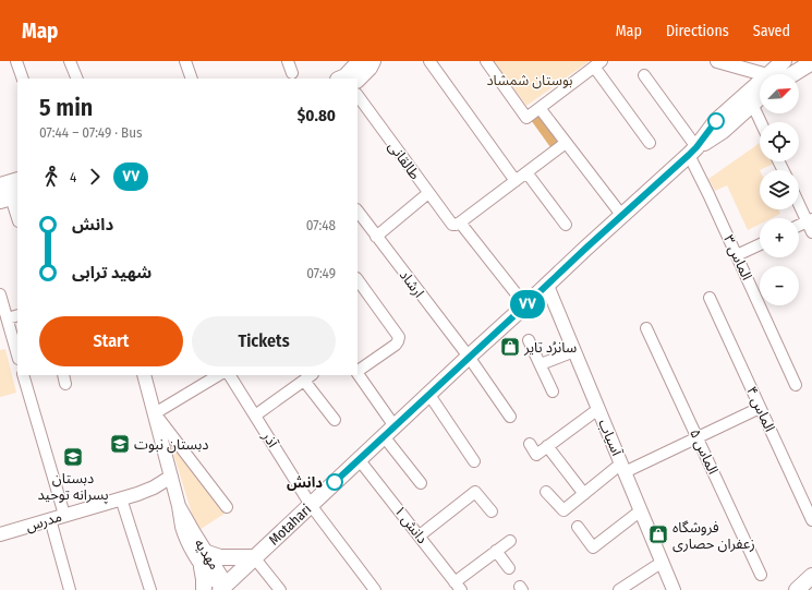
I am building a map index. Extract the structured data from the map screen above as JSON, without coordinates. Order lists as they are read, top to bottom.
{
  "streets": {
    "main road": ["Motahari"],
    "street": [
      "طالقانی",
      "الماس ۳",
      "ارشاد",
      "الماس ۴",
      "آسیاب",
      "آذر",
      "الماس ۵",
      "مدرس",
      "دانش ۱",
      "مهدیه"
    ]
  },
  "crossings": [
    ["طالقانی", "Motahari"],
    ["الماس ۳", "Motahari"],
    ["ارشاد", "Motahari"],
    ["آسیاب", "Motahari"],
    ["آذر", "Motahari"],
    ["Motahari", "دانش ۱"],
    ["Motahari", "مهدیه"]
  ],
  "parks": ["بوستان شمشاد"],
  "places": {
    "shop": ["سانرُد تایر", "فروشگاه زعفران حصاری"],
    "school or university": ["دبستان نبوت", "دبستان پسرانه توحید"],
    "other": ["دانش"]
  },
  "lines": ["bus line ۷۷"],
  "north": "top right",
  "page": {
    "header": "Map",
    "nav": ["Map", "Directions", "Saved"],
    "on_map": "۷۷",
    "map_buttons": ["+", "−"],
    "heading": ["5 min", "07:44 – 07:49 · Bus", "$0.80"],
    "legs": ["4", "۷۷"],
    "list": [
      {
        "name": "دانش",
        "value": "07:48"
      },
      {
        "name": "شهید ترابی",
        "value": "07:49"
      }
    ],
    "buttons": ["Start", "Tickets"]
  }
}
